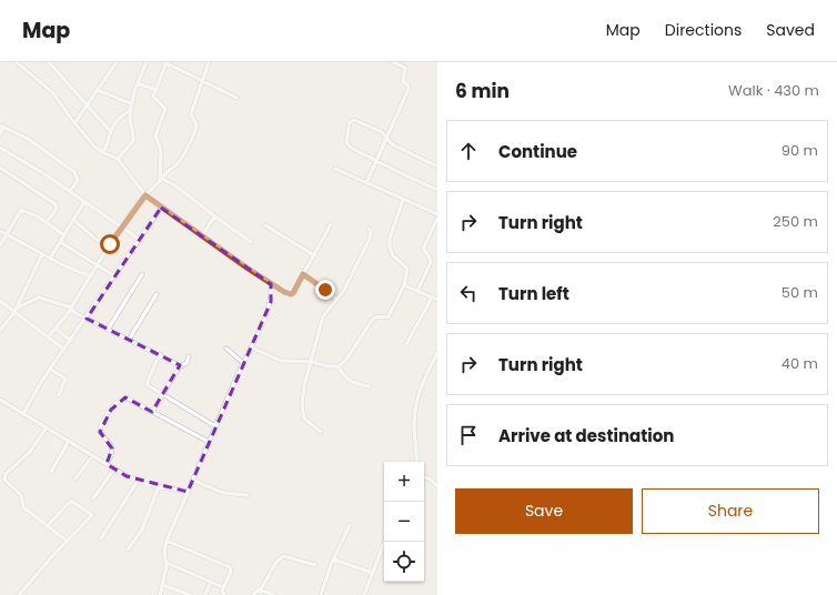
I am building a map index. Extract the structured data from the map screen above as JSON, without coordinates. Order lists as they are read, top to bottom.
{
  "page": {
    "header": "Map",
    "nav": ["Map", "Directions", "Saved"],
    "heading": ["6 min", "Walk · 430 m"],
    "list": [
      ["Continue", "90 m"],
      ["Turn right", "250 m"],
      ["Turn left", "50 m"],
      ["Turn right", "40 m"],
      "Arrive at destination"
    ],
    "map_buttons": ["+", "−"],
    "buttons": ["Save", "Share"]
  }
}
